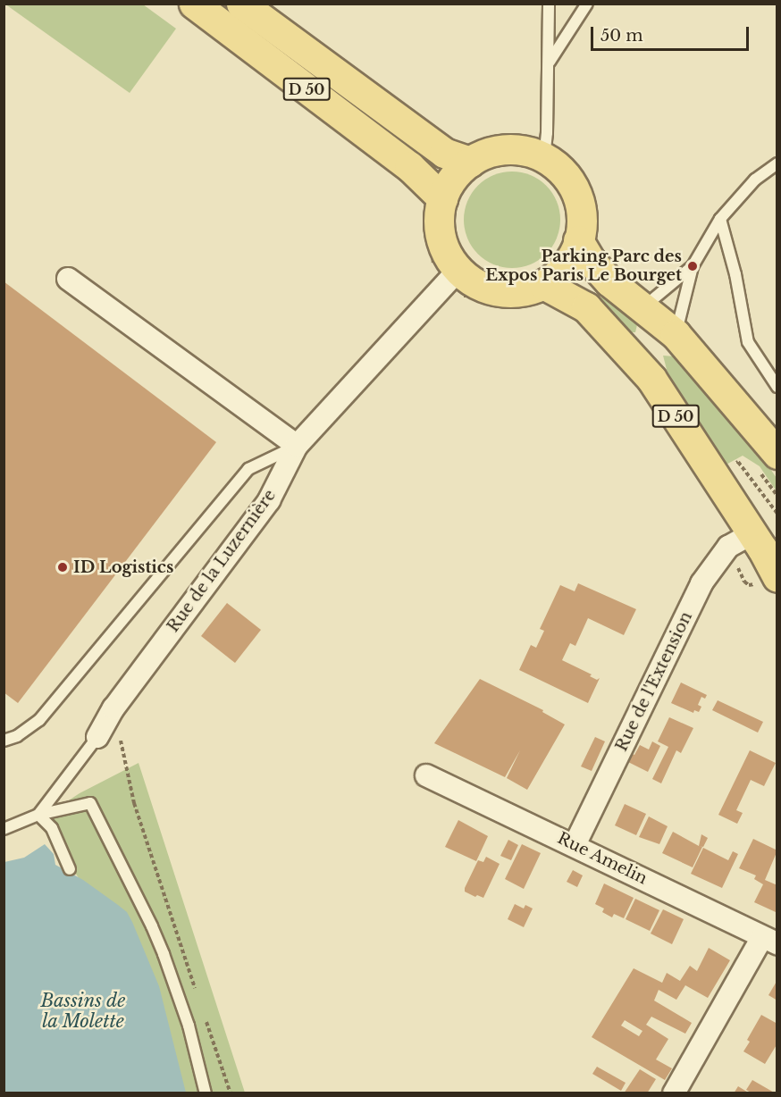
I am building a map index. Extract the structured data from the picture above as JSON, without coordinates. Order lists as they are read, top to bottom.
{
  "streets": {
    "main road": ["D 50"],
    "street": ["Rue de la Luzernière", "Rue de l'Extension", "Rue Amelin"]
  },
  "crossings": [
    ["D 50", "Rue de la Luzernière"],
    ["D 50", "Rue de l'Extension"],
    ["Rue de l'Extension", "Rue Amelin"]
  ],
  "water": ["Bassins de la Molette"],
  "places": ["Parking Parc des Expos Paris Le Bourget", "ID Logistics"],
  "scale_bar": "50 m"
}
